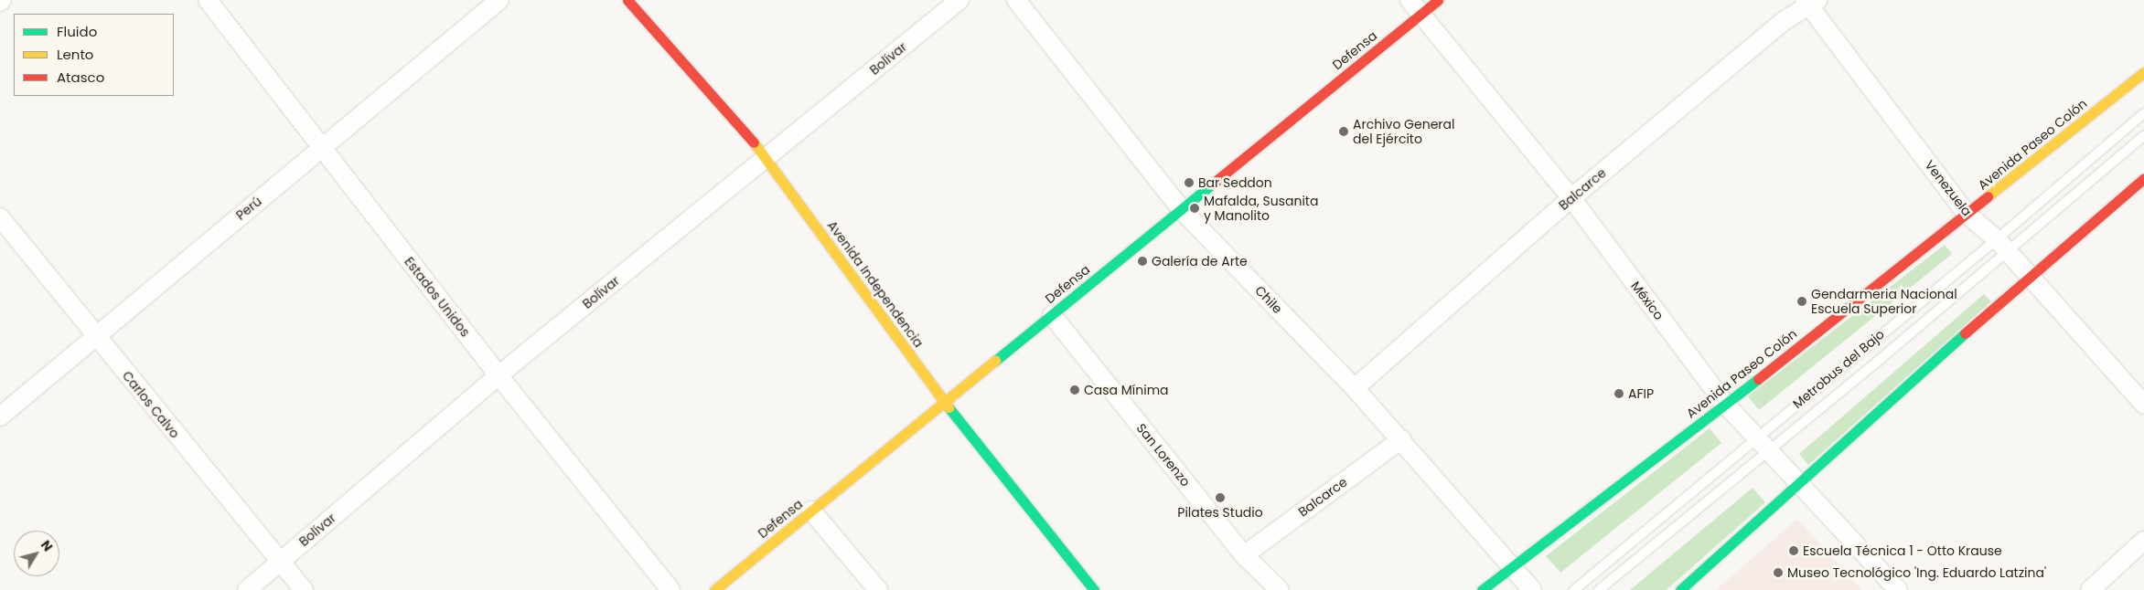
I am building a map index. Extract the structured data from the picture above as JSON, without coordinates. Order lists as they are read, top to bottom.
{
  "streets": {
    "main road": ["Defensa", "Avenida Paseo Colón", "Avenida Independencia"],
    "street": [
      "Bolívar",
      "Venezuela",
      "Balcarce",
      "Perú",
      "Estados Unidos",
      "Chile",
      "México",
      "Carlos Calvo",
      "San Lorenzo"
    ],
    "lane": ["Metrobus del Bajo"]
  },
  "crossings": [
    ["Defensa", "Avenida Independencia"],
    ["Defensa", "Chile"],
    ["Defensa", "México"],
    ["Defensa", "San Lorenzo"],
    ["Bolívar", "Avenida Independencia"],
    ["Bolívar", "Estados Unidos"],
    ["Bolívar", "Carlos Calvo"],
    ["Avenida Paseo Colón", "Venezuela"],
    ["Avenida Paseo Colón", "Chile"],
    ["Avenida Paseo Colón", "México"],
    ["Venezuela", "Balcarce"],
    ["Venezuela", "Metrobus del Bajo"],
    ["Balcarce", "Chile"],
    ["Balcarce", "México"],
    ["Balcarce", "San Lorenzo"],
    ["Perú", "Estados Unidos"],
    ["Perú", "Carlos Calvo"],
    ["México", "Metrobus del Bajo"]
  ],
  "places": [
    "Archivo General del Ejército",
    "Bar Seddon",
    "Mafalda, Susanita y Manolito",
    "Galería de Arte",
    "Gendarmeria Nacional Escuela Superior",
    "Casa Mínima",
    "AFIP",
    "Pilates Studio",
    "Escuela Técnica 1 - Otto Krause",
    "Museo Tecnológico 'Ing. Eduardo Latzina'"
  ],
  "legend": ["Fluido", "Lento", "Atasco"],
  "north": "top right"
}
